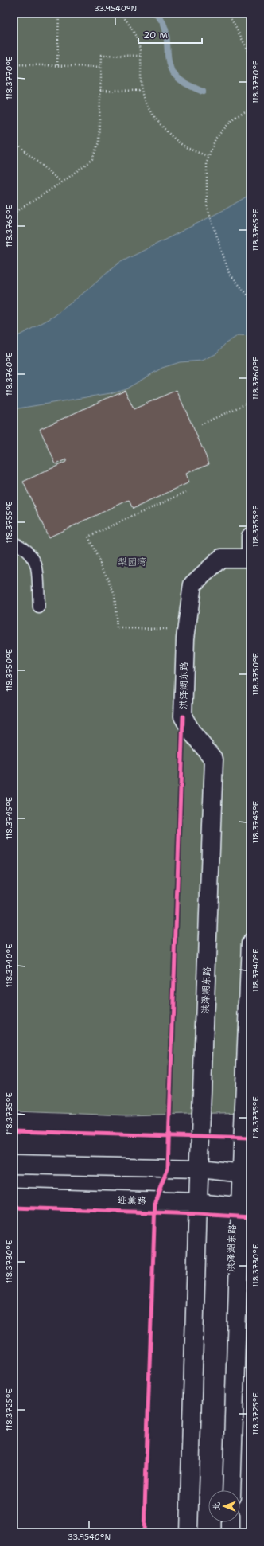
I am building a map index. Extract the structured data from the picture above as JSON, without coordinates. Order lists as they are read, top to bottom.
{
  "streets": {
    "street": ["洪泽湖东路", "迎薰路"]
  },
  "crossings": [
    ["洪泽湖东路", "迎薰路"]
  ],
  "parks": ["梨园湾"],
  "scale_bar": "20 m",
  "north": "left",
  "coordinates": [
    "33.9540°N",
    "118.3770°E",
    "118.3765°E",
    "118.3760°E",
    "118.3755°E",
    "118.3750°E",
    "118.3745°E",
    "118.3740°E",
    "118.3735°E",
    "118.3730°E",
    "118.3725°E"
  ]
}
